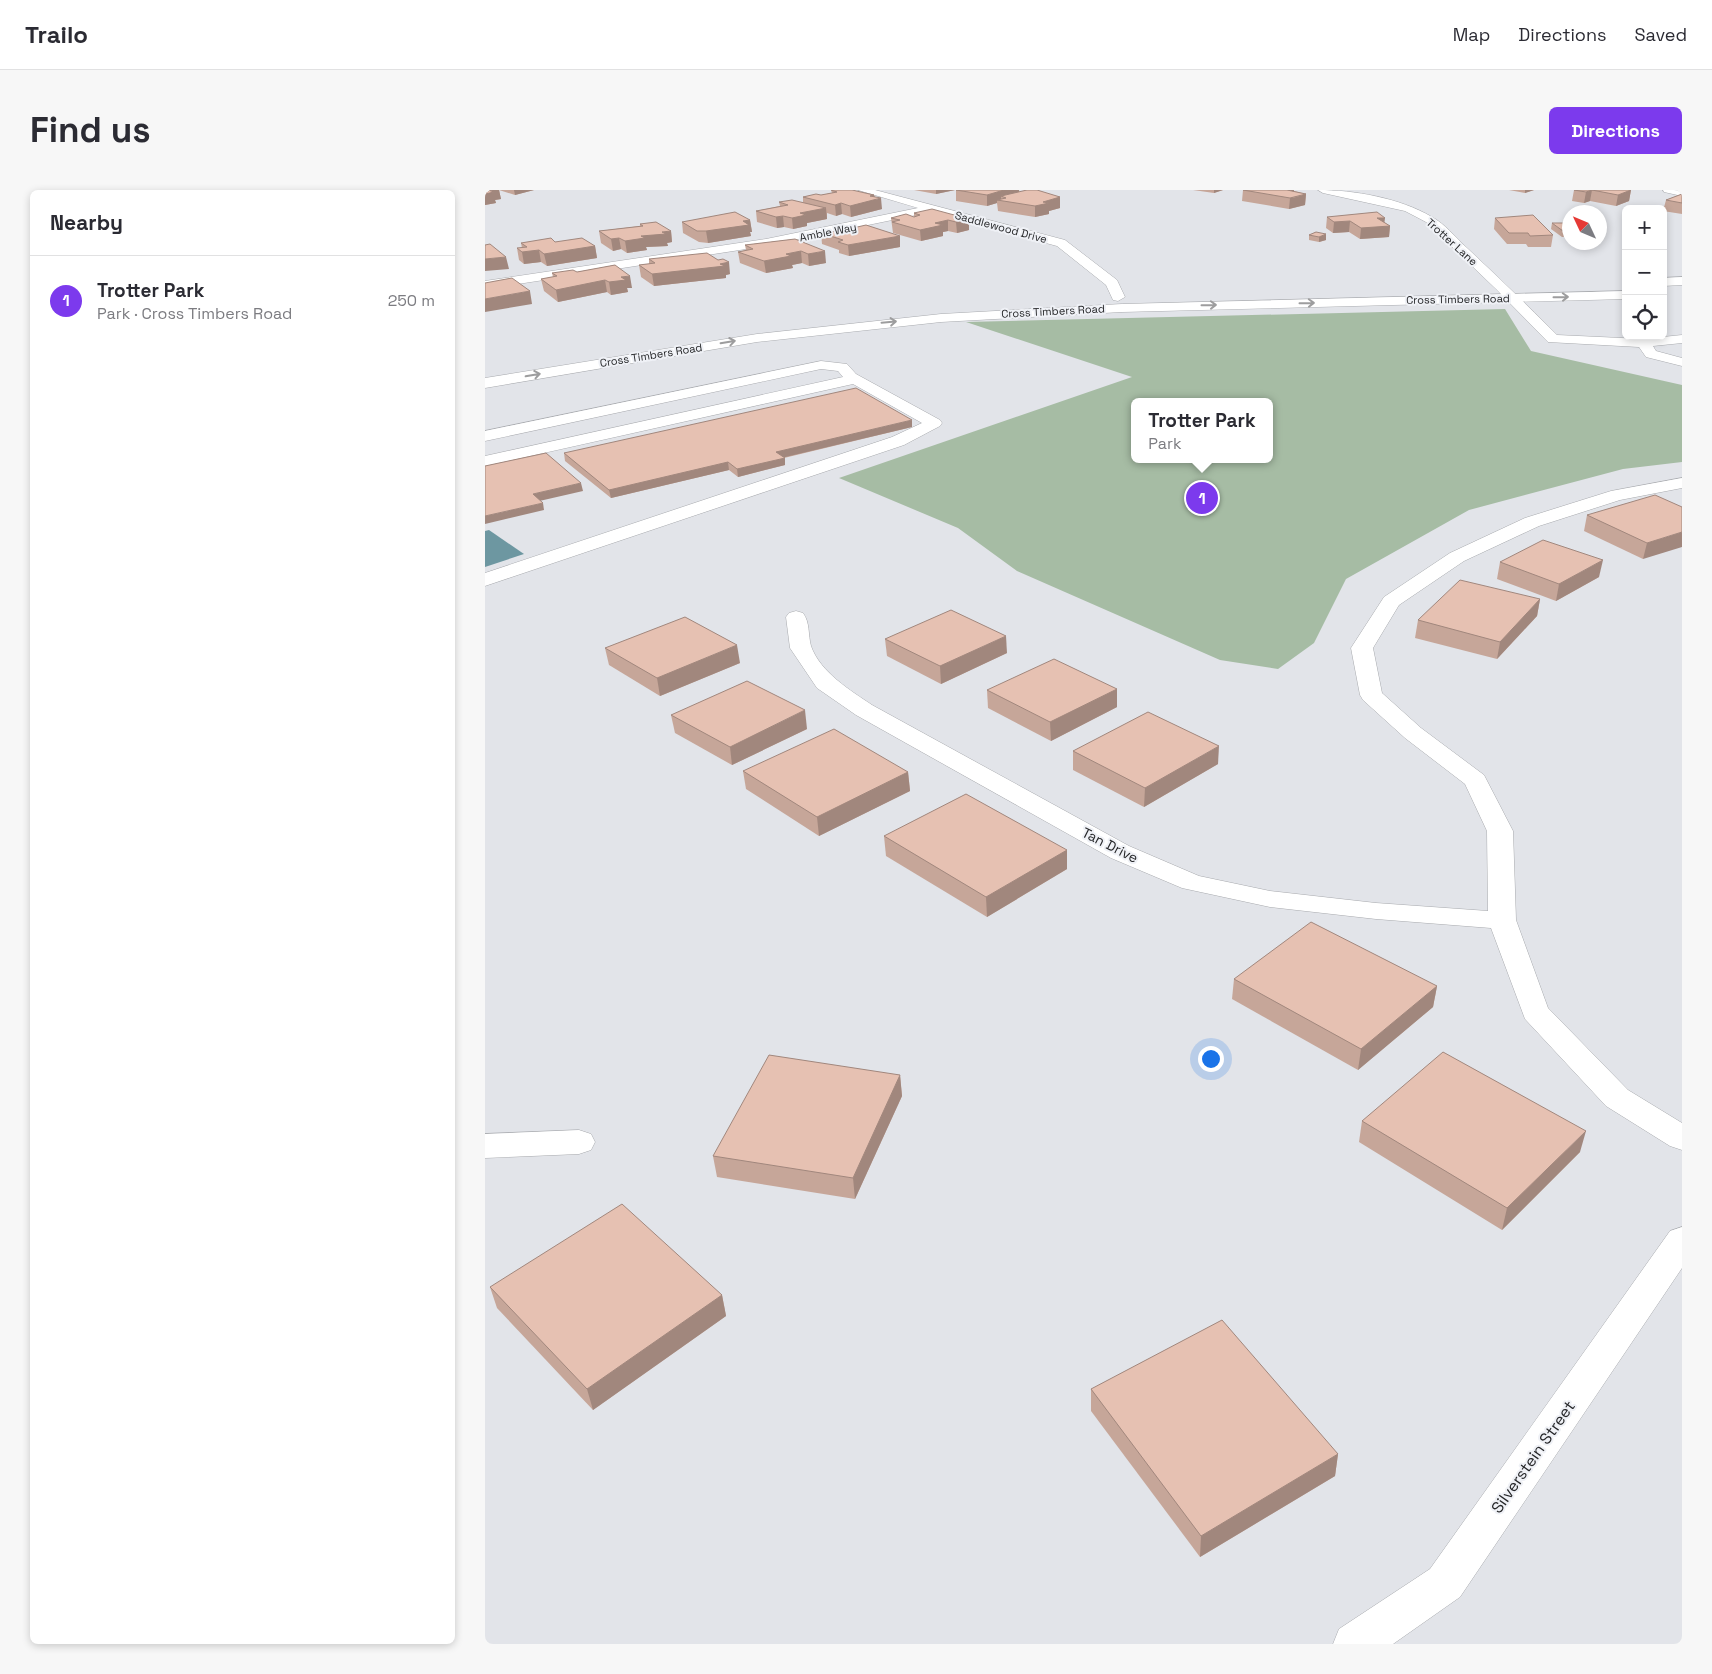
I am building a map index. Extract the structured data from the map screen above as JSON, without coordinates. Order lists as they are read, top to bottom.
{
  "streets": {
    "street": [
      "Saddlewood Drive",
      "Amble Way",
      "Trotter Lane",
      "Cross Timbers Road",
      "Tan Drive",
      "Silverstein Street"
    ]
  },
  "crossings": [
    ["Saddlewood Drive", "Amble Way"],
    ["Saddlewood Drive", "Cross Timbers Road"],
    ["Trotter Lane", "Cross Timbers Road"]
  ],
  "north": "top left",
  "page": {
    "header": "Trailo",
    "nav": ["Map", "Directions", "Saved"],
    "buttons": "Directions",
    "title": "Find us",
    "heading": "Nearby",
    "map_buttons": ["+", "−"],
    "list": [
      {
        "mark": "1",
        "name": "Trotter Park",
        "note": "Park · Cross Timbers Road",
        "value": "250 m"
      }
    ],
    "popup": ["Trotter Park", "Park"],
    "pins": "1"
  }
}
